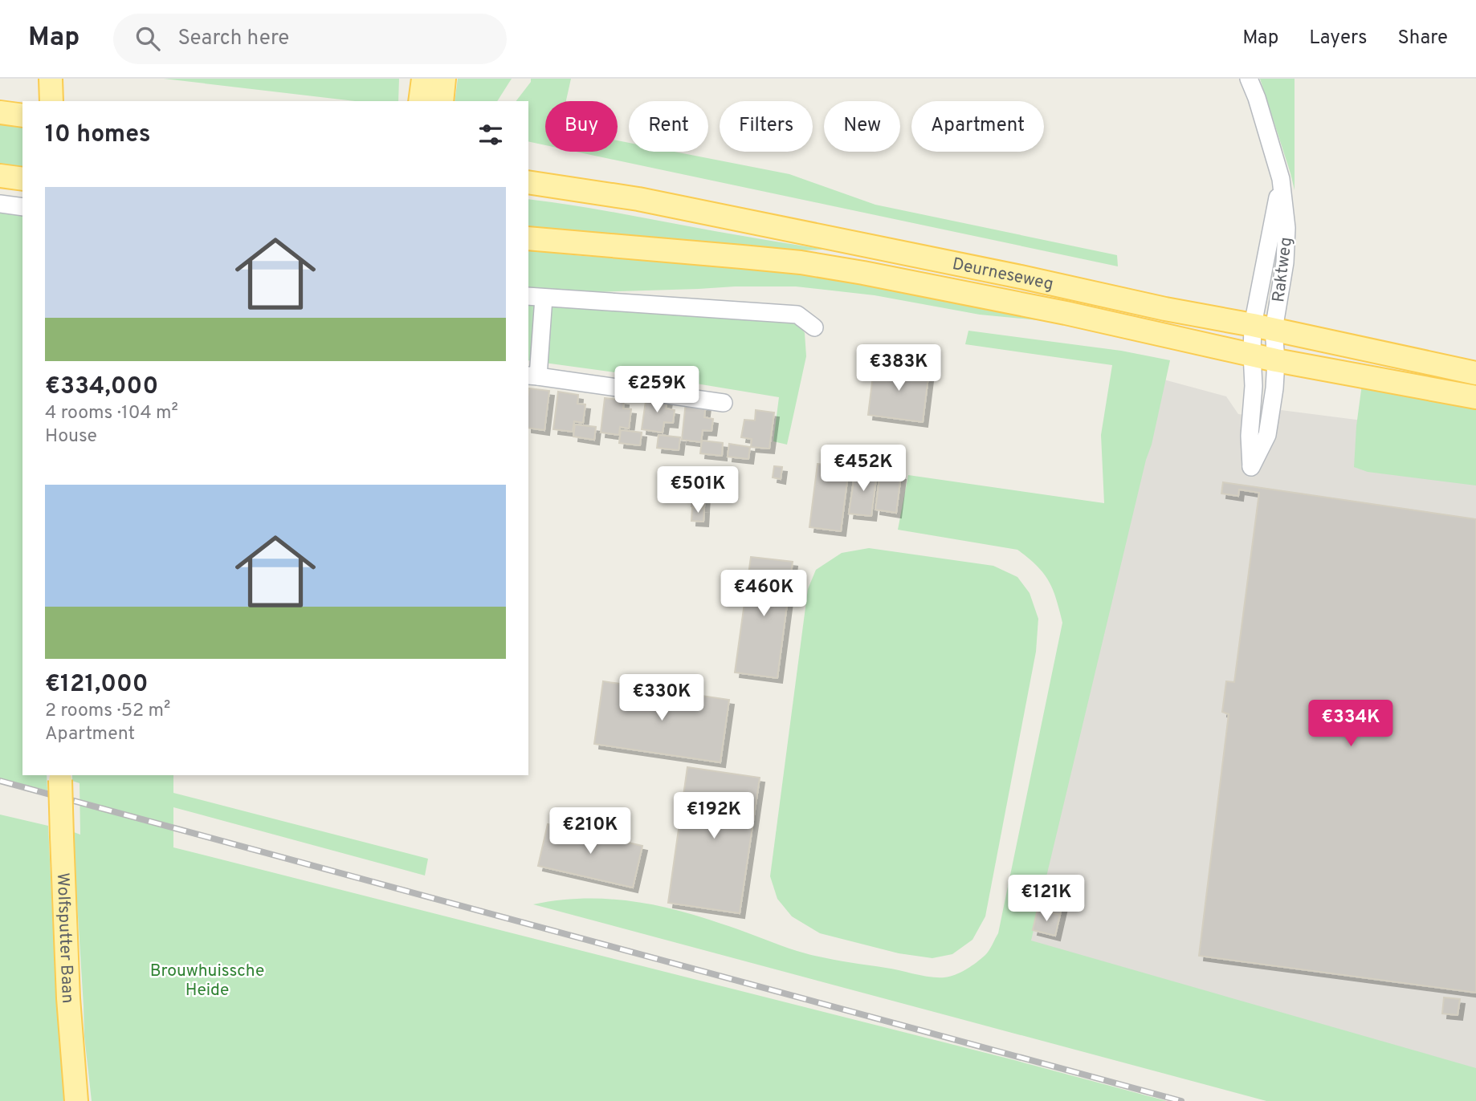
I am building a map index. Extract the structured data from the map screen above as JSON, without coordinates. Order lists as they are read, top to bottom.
{
  "streets": {
    "main road": ["Deurneseweg", "Wolfsputter Baan"],
    "street": ["Raktweg"]
  },
  "crossings": [
    ["Raktweg", "Deurneseweg"]
  ],
  "parks": ["Brouwhuissche Heide"],
  "page": {
    "header": "Map",
    "search": "Search here",
    "nav": ["Map", "Layers", "Share"],
    "chip": [
      "Buy",
      "Rent",
      "Filters",
      "New",
      "Apartment"
    ],
    "heading": "10 homes",
    "list": [
      {
        "name": "€334,000",
        "note": "4 rooms · 104 m² · House"
      },
      {
        "name": "€121,000",
        "note": "2 rooms · 52 m² · Apartment"
      }
    ],
    "price": [
      "€383K",
      "€259K",
      "€452K",
      "€501K",
      "€460K",
      "€330K",
      "€334K",
      "€192K",
      "€210K",
      "€121K"
    ]
  }
}
